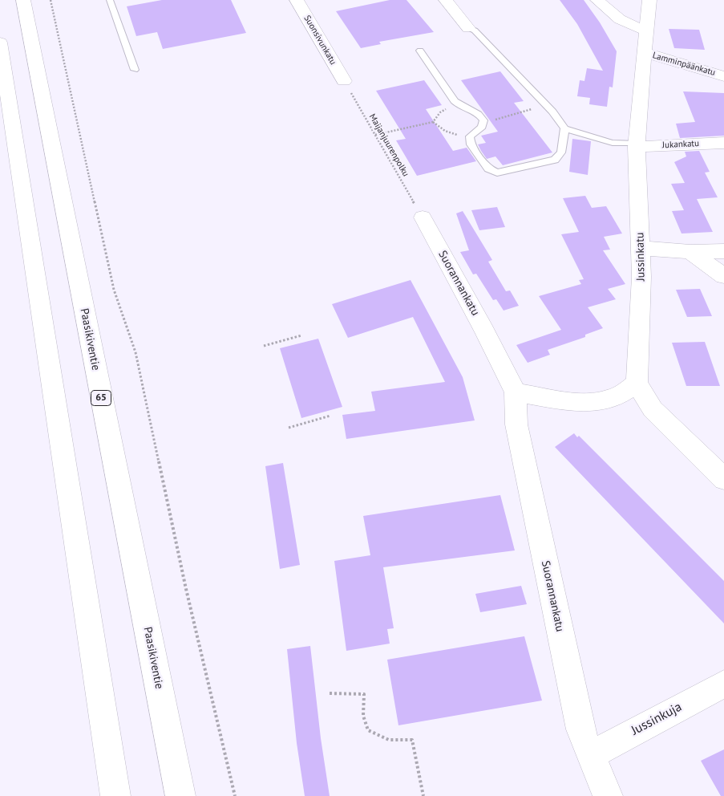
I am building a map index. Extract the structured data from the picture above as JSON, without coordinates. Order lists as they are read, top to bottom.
{
  "streets": {
    "main road": [
      "Suonsivunkatu",
      "Lamminpäänkatu",
      "Jukankatu",
      "Jussinkatu",
      "Suorannankatu",
      "Paasikiventie",
      "65",
      "Jussinkuja"
    ],
    "path": ["Maijanjuurenpolku"]
  },
  "crossings": [
    ["Suonsivunkatu", "Maijanjuurenpolku"],
    ["Lamminpäänkatu", "Jussinkatu"],
    ["Jukankatu", "Jussinkatu"],
    ["Maijanjuurenpolku", "Suorannankatu"],
    ["Suorannankatu", "Jussinkuja"]
  ]
}
